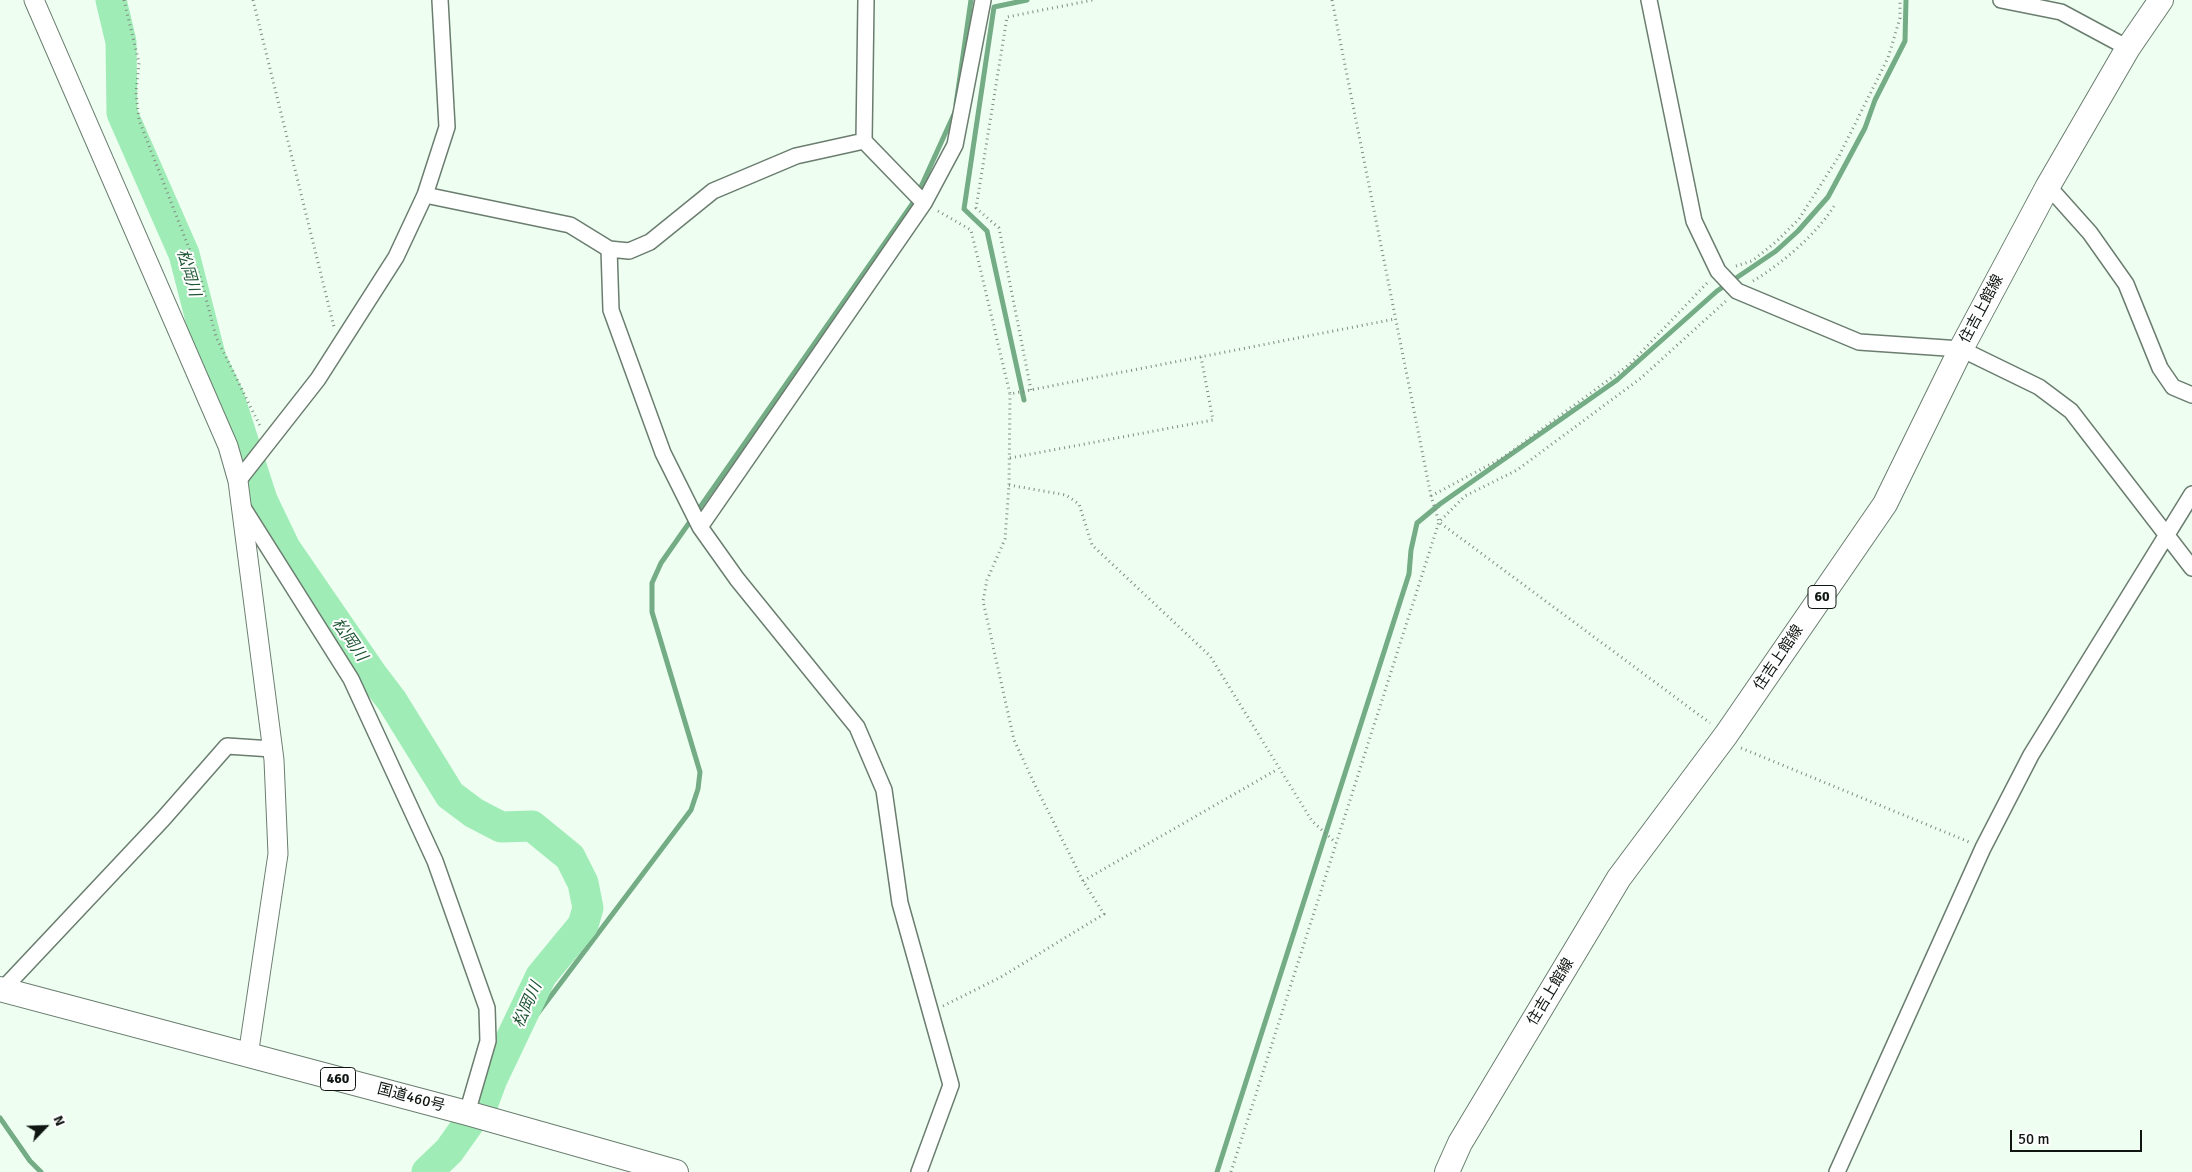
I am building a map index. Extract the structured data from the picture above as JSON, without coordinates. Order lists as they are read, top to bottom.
{
  "streets": {
    "main road": [
      "住吉上館線",
      "60",
      "460",
      "国道460号"
    ]
  },
  "water": ["松岡川"],
  "scale_bar": "50 m",
  "north": "top right"
}
